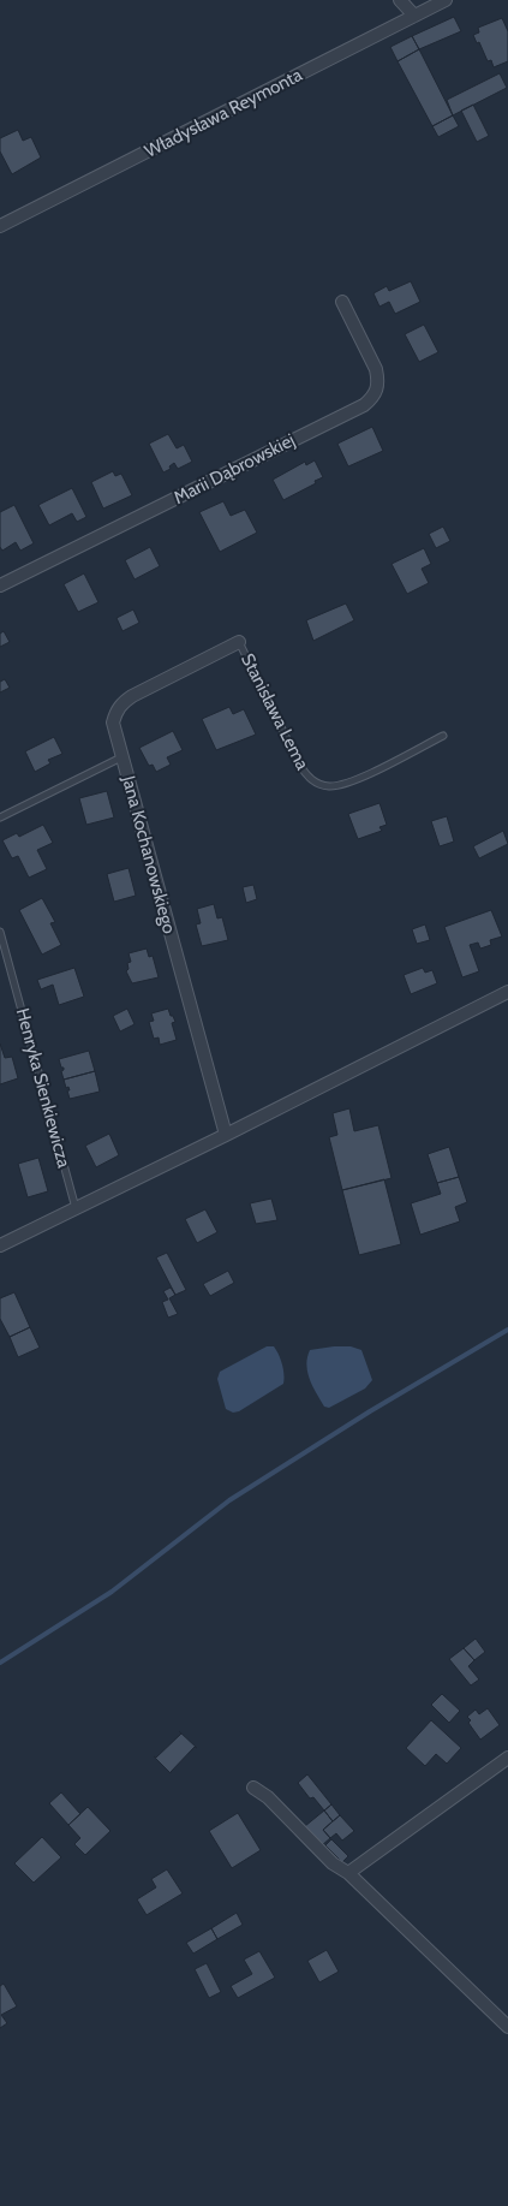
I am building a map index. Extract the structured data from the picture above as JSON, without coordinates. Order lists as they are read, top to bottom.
{
  "streets": {
    "street": ["Władysława Reymonta", "Marii Dąbrowskiej", "Jana Kochanowskiego"],
    "lane": ["Stanisława Lema", "Henryka Sienkiewicza"]
  },
  "crossings": [
    ["Stanisława Lema", "Jana Kochanowskiego"]
  ]
}
